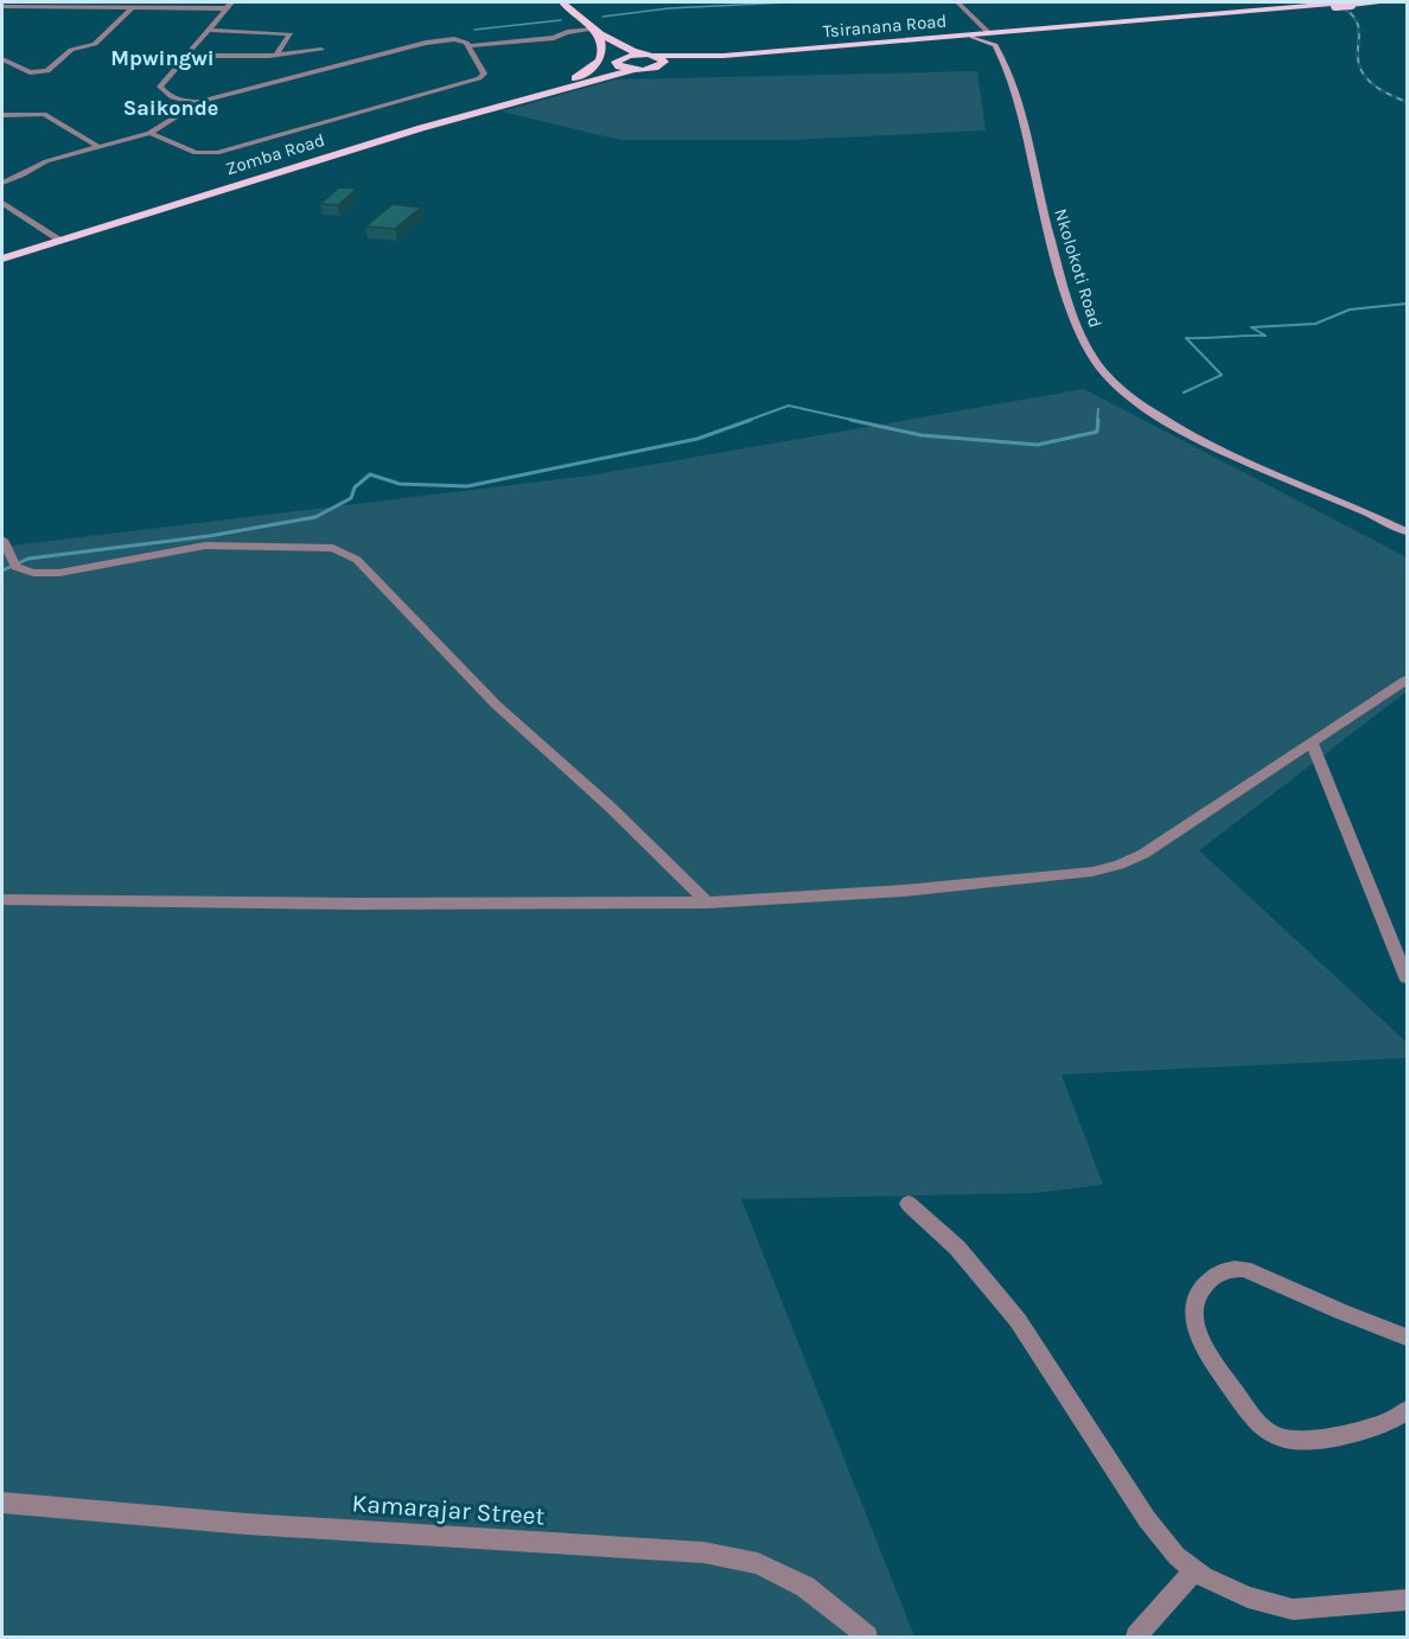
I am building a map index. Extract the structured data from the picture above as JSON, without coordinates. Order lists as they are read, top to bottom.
{
  "streets": {
    "highway": ["Tsiranana Road", "Zomba Road"],
    "main road": ["Nkolokoti Road"],
    "street": ["Kamarajar Street"]
  },
  "crossings": [
    ["Tsiranana Road", "Zomba Road"]
  ],
  "districts": ["Mpwingwi", "Saikonde"]
}
